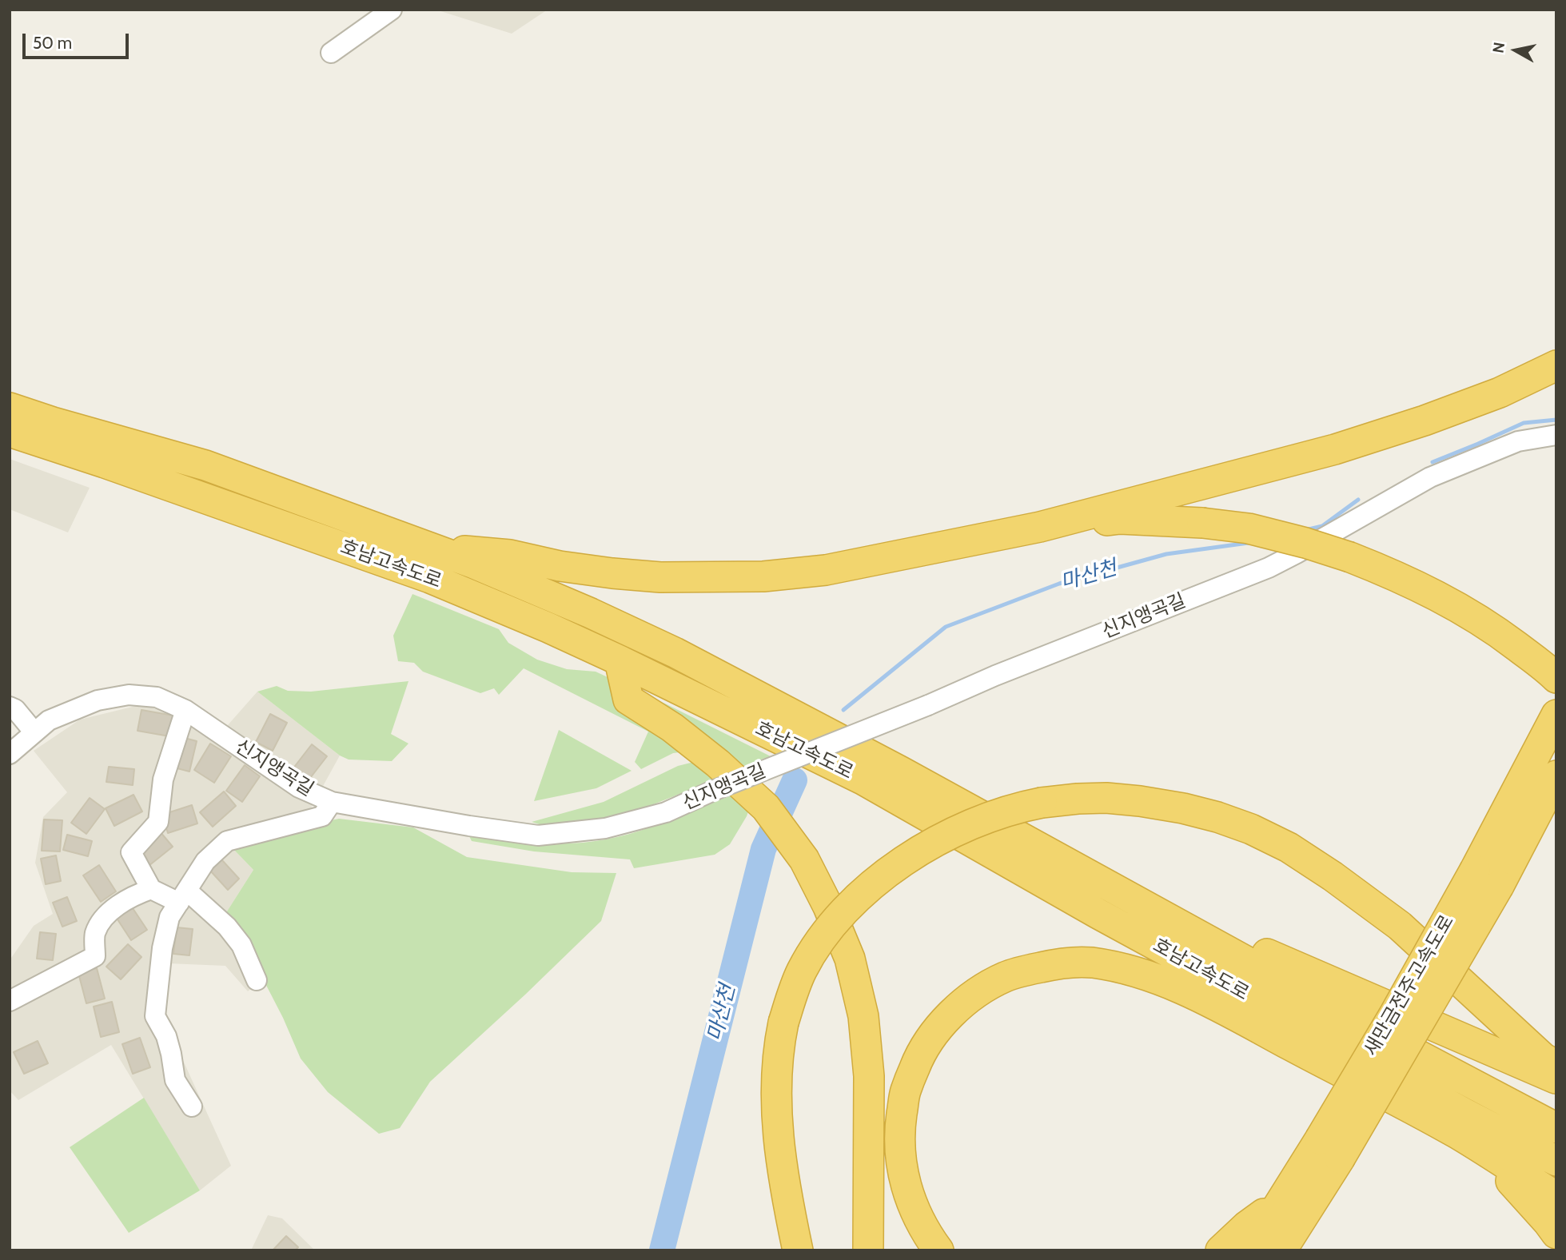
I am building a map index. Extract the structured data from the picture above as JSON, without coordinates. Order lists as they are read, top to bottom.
{
  "streets": {
    "highway": ["호남고속도로", "새만금전주고속도로"],
    "street": ["신지앵곡길"]
  },
  "water": ["마산천"],
  "scale_bar": "50 m",
  "north": "left"
}
